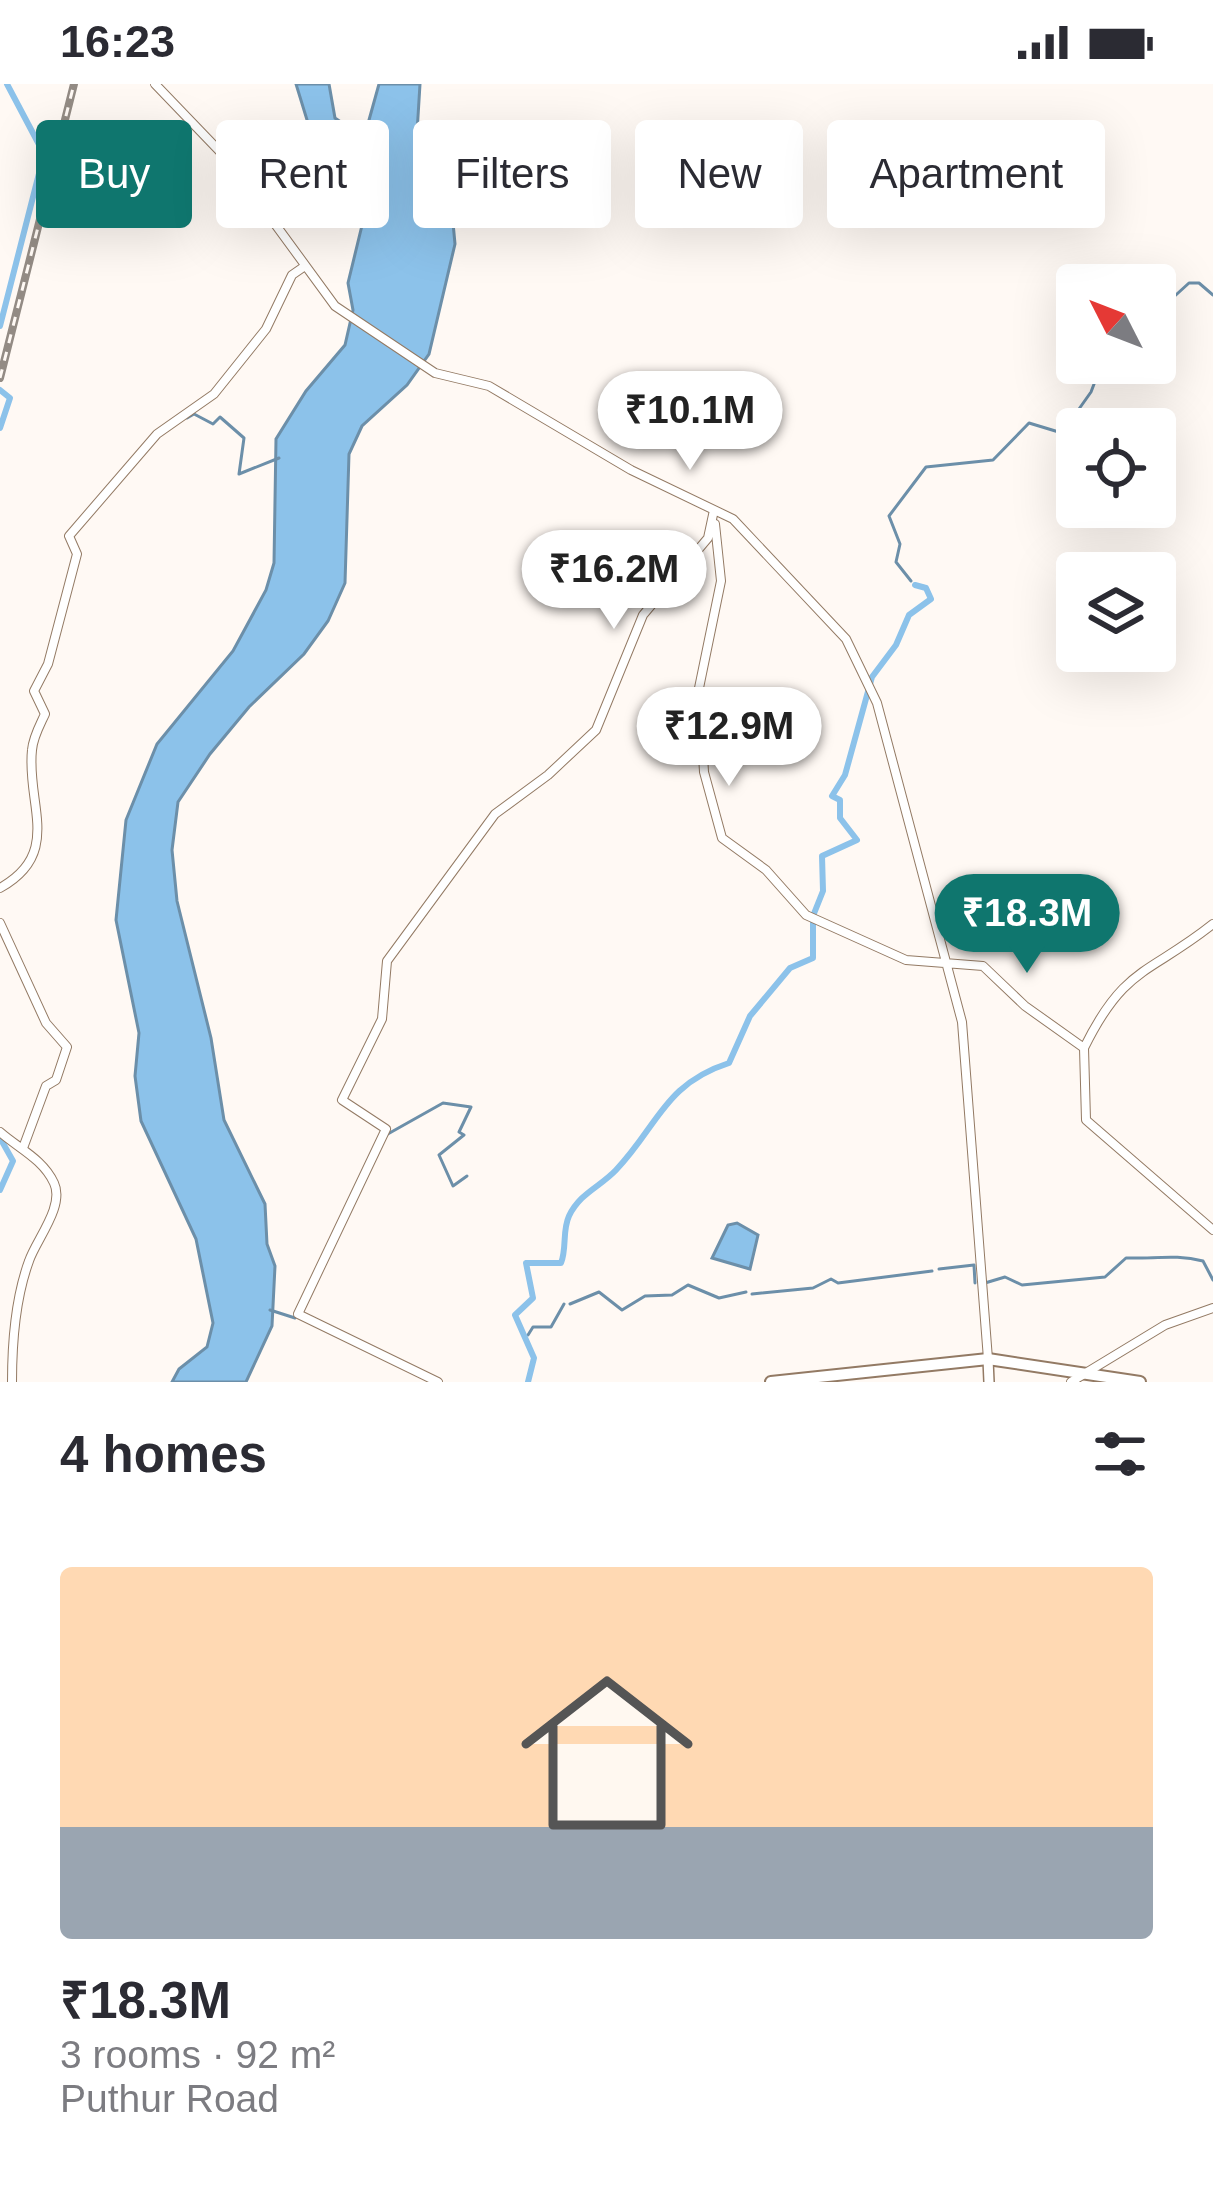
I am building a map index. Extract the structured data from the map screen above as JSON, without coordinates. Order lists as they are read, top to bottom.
{
  "north": "top left",
  "page": {
    "status": "16:23",
    "chip": [
      "Buy",
      "Rent",
      "Filters",
      "New",
      "Apartment"
    ],
    "price": [
      "₹10.1M",
      "₹16.2M",
      "₹12.9M",
      "₹18.3M"
    ],
    "heading": "4 homes",
    "list": [
      {
        "name": "₹18.3M",
        "note": "3 rooms · 92 m² · Puthur Road"
      }
    ]
  }
}
